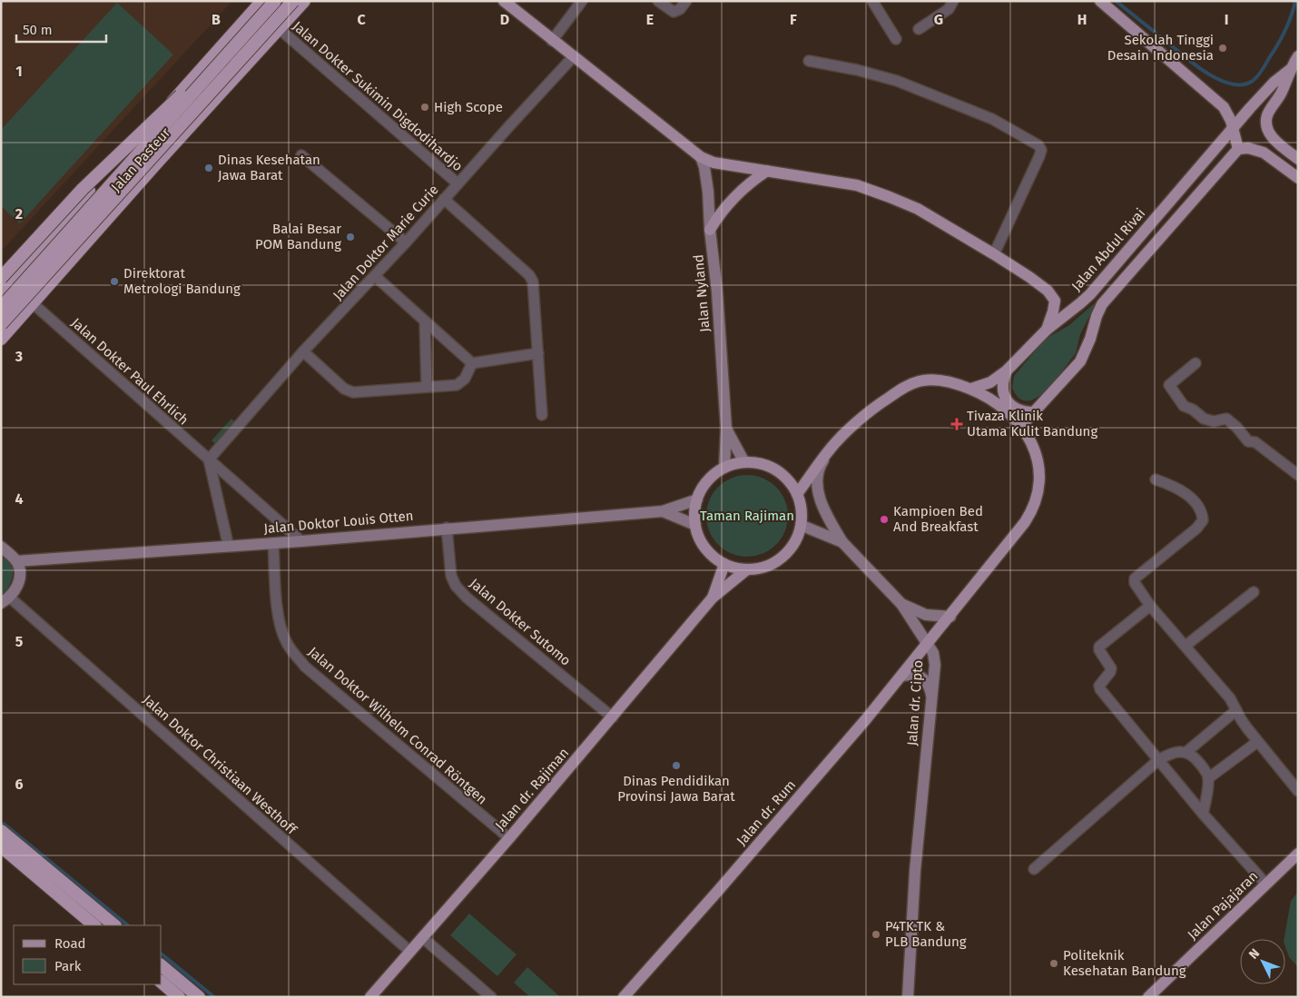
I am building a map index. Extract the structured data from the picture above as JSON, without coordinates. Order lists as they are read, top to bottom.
{
  "streets": {
    "highway": ["Jalan Pasteur"],
    "main road": [
      "Jalan Abdul Rivai",
      "Jalan Nyland",
      "Jalan Doktor Louis Otten",
      "Jalan dr. Cipto",
      "Jalan dr. Rajiman",
      "Jalan dr. Rum",
      "Jalan Pajajaran"
    ],
    "street": [
      "Jalan Dokter Sukimin Digdodihardjo",
      "Jalan Doktor Marie Curie",
      "Jalan Dokter Paul Ehrlich",
      "Jalan Dokter Sutomo",
      "Jalan Doktor Wilhelm Conrad Röntgen",
      "Jalan Doktor Christiaan Westhoff"
    ]
  },
  "crossings": [
    ["Jalan Dokter Sukimin Digdodihardjo", "Jalan Pasteur"],
    ["Jalan Dokter Sukimin Digdodihardjo", "Jalan Doktor Marie Curie"],
    ["Jalan Pasteur", "Jalan Dokter Paul Ehrlich"],
    ["Jalan Doktor Marie Curie", "Jalan Dokter Paul Ehrlich"],
    ["Jalan Nyland", "Jalan Doktor Louis Otten"],
    ["Jalan Nyland", "Jalan dr. Rajiman"],
    ["Jalan Dokter Paul Ehrlich", "Jalan Doktor Louis Otten"],
    ["Jalan Doktor Louis Otten", "Jalan Dokter Sutomo"],
    ["Jalan Doktor Louis Otten", "Jalan Doktor Wilhelm Conrad Röntgen"],
    ["Jalan Doktor Louis Otten", "Jalan dr. Rajiman"],
    ["Jalan Dokter Sutomo", "Jalan dr. Rajiman"],
    ["Jalan dr. Cipto", "Jalan dr. Rum"],
    ["Jalan Doktor Wilhelm Conrad Röntgen", "Jalan dr. Rajiman"],
    ["Jalan Doktor Christiaan Westhoff", "Jalan dr. Rajiman"]
  ],
  "parks": ["Taman Rajiman"],
  "places": {
    "other": [
      "Sekolah Tinggi Desain Indonesia",
      "High Scope",
      "Dinas Kesehatan Jawa Barat",
      "Balai Besar POM Bandung",
      "Direktorat Metrologi Bandung",
      "Kampioen Bed And Breakfast",
      "Dinas Pendidikan Provinsi Jawa Barat",
      "P4TK.TK & PLB Bandung",
      "Politeknik Kesehatan Bandung"
    ],
    "health": ["Tivaza Klinik Utama Kulit Bandung"]
  },
  "legend": ["Road", "Park"],
  "scale_bar": "50 m",
  "north": "top left",
  "grid": {
    "columns": [
      "B",
      "C",
      "D",
      "E",
      "F",
      "G",
      "H",
      "I"
    ],
    "rows": [
      "1",
      "2",
      "3",
      "4",
      "5",
      "6"
    ]
  }
}
